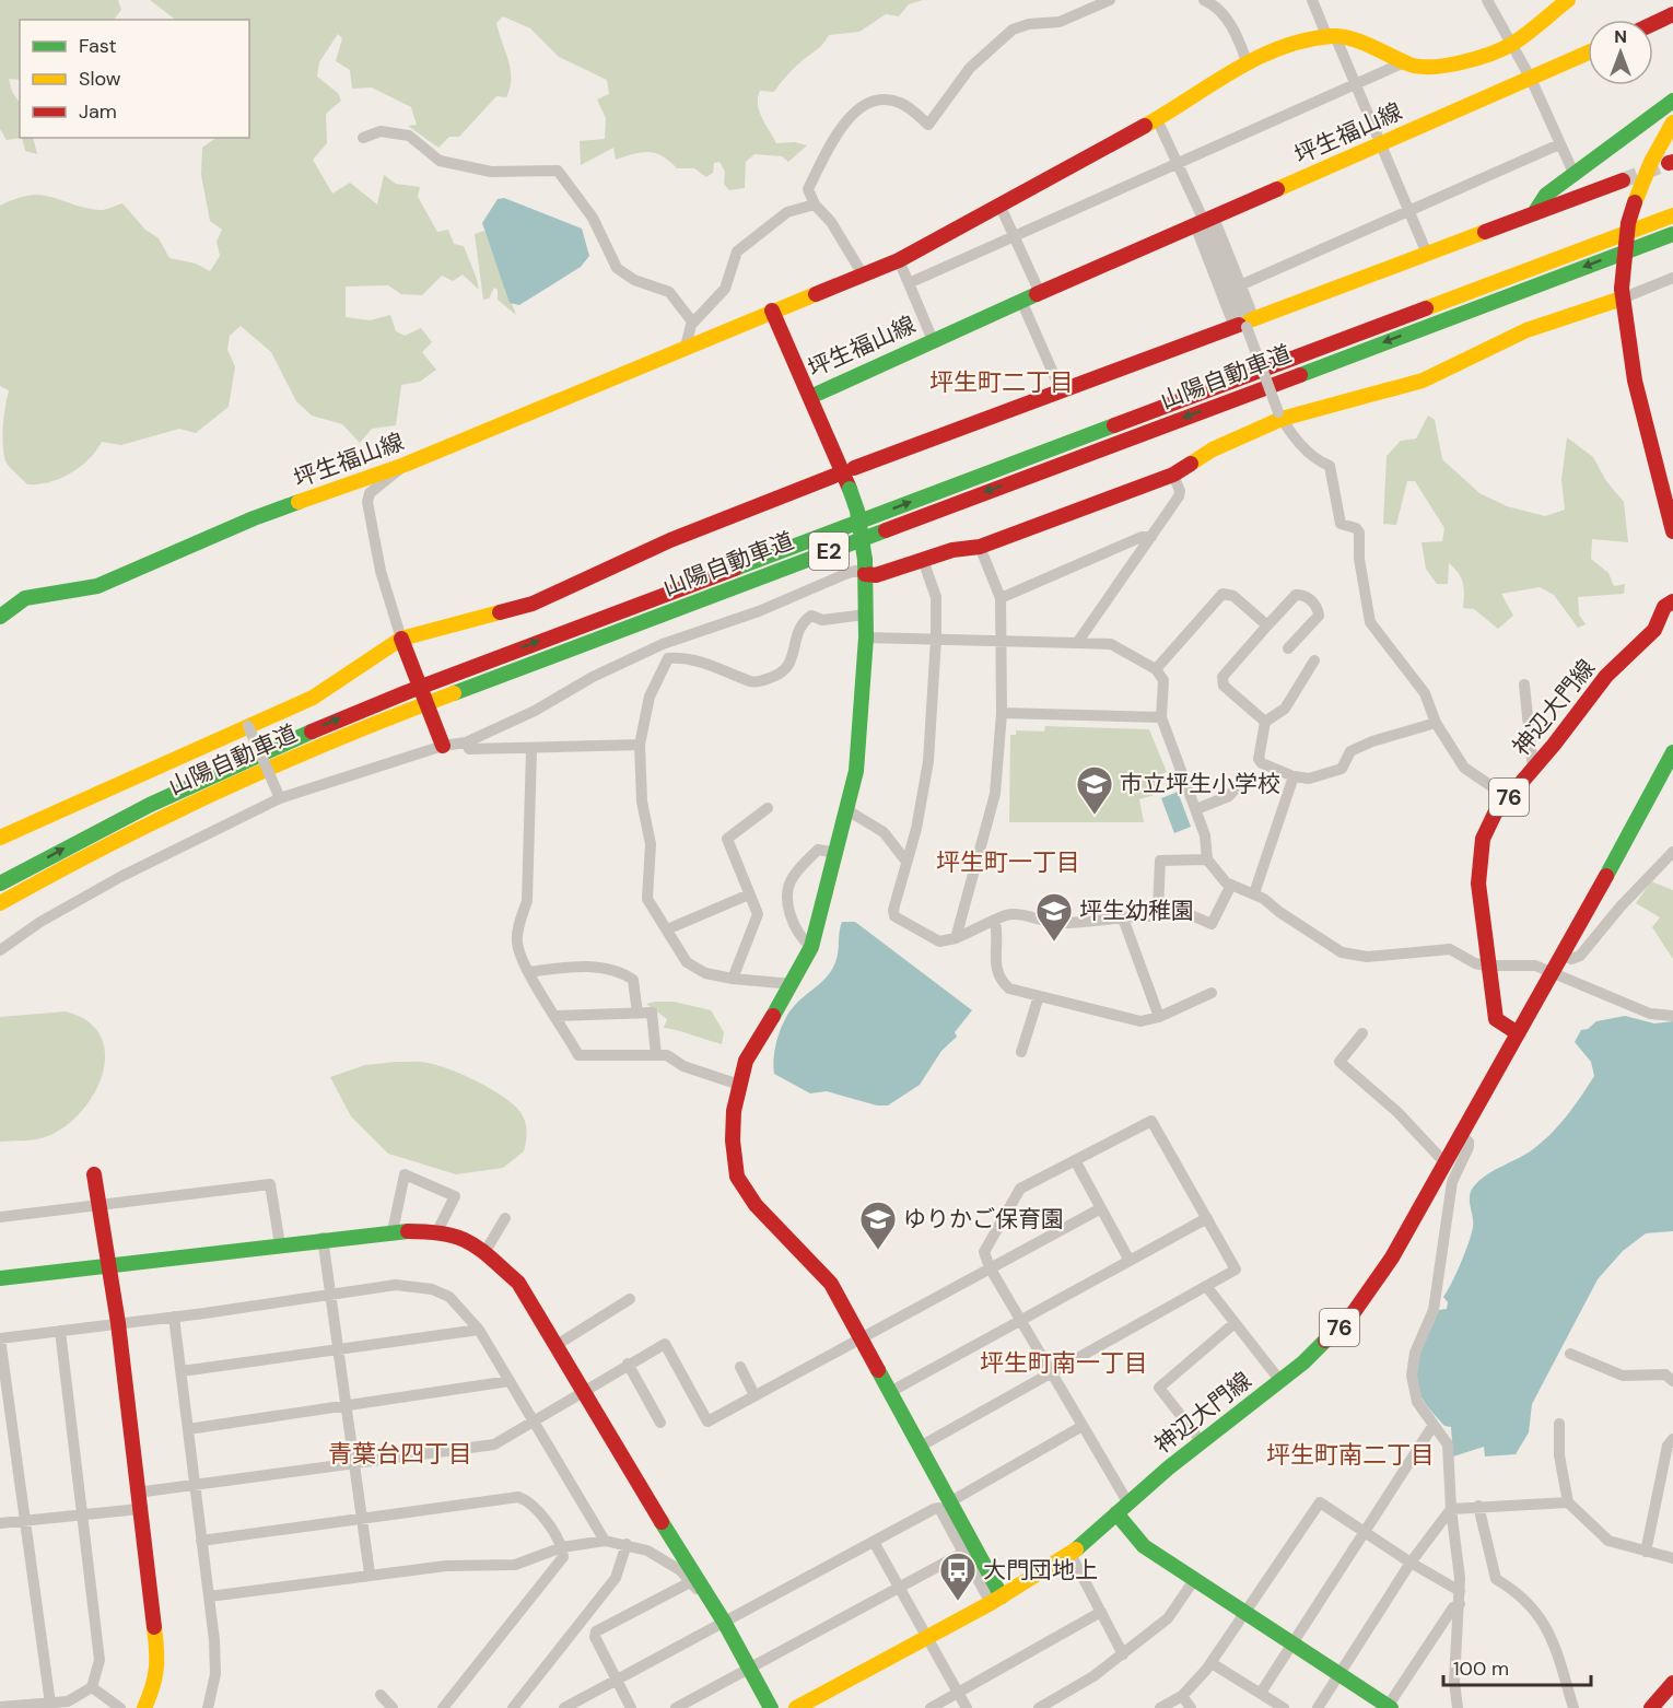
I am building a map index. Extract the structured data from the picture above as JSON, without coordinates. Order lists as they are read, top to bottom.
{
  "streets": {
    "main road": [
      "坪生福山線",
      "山陽自動車道",
      "E2",
      "神辺大門線",
      "76"
    ]
  },
  "districts": [
    "坪生町二丁目",
    "坪生町一丁目",
    "坪生町南一丁目",
    "青葉台四丁目",
    "坪生町南二丁目"
  ],
  "places": {
    "school or university": ["市立坪生小学校", "坪生幼稚園", "ゆりかご保育園"],
    "bus stop": ["大門団地上"]
  },
  "legend": ["Fast", "Slow", "Jam"],
  "scale_bar": "100 m",
  "north": "top"
}
